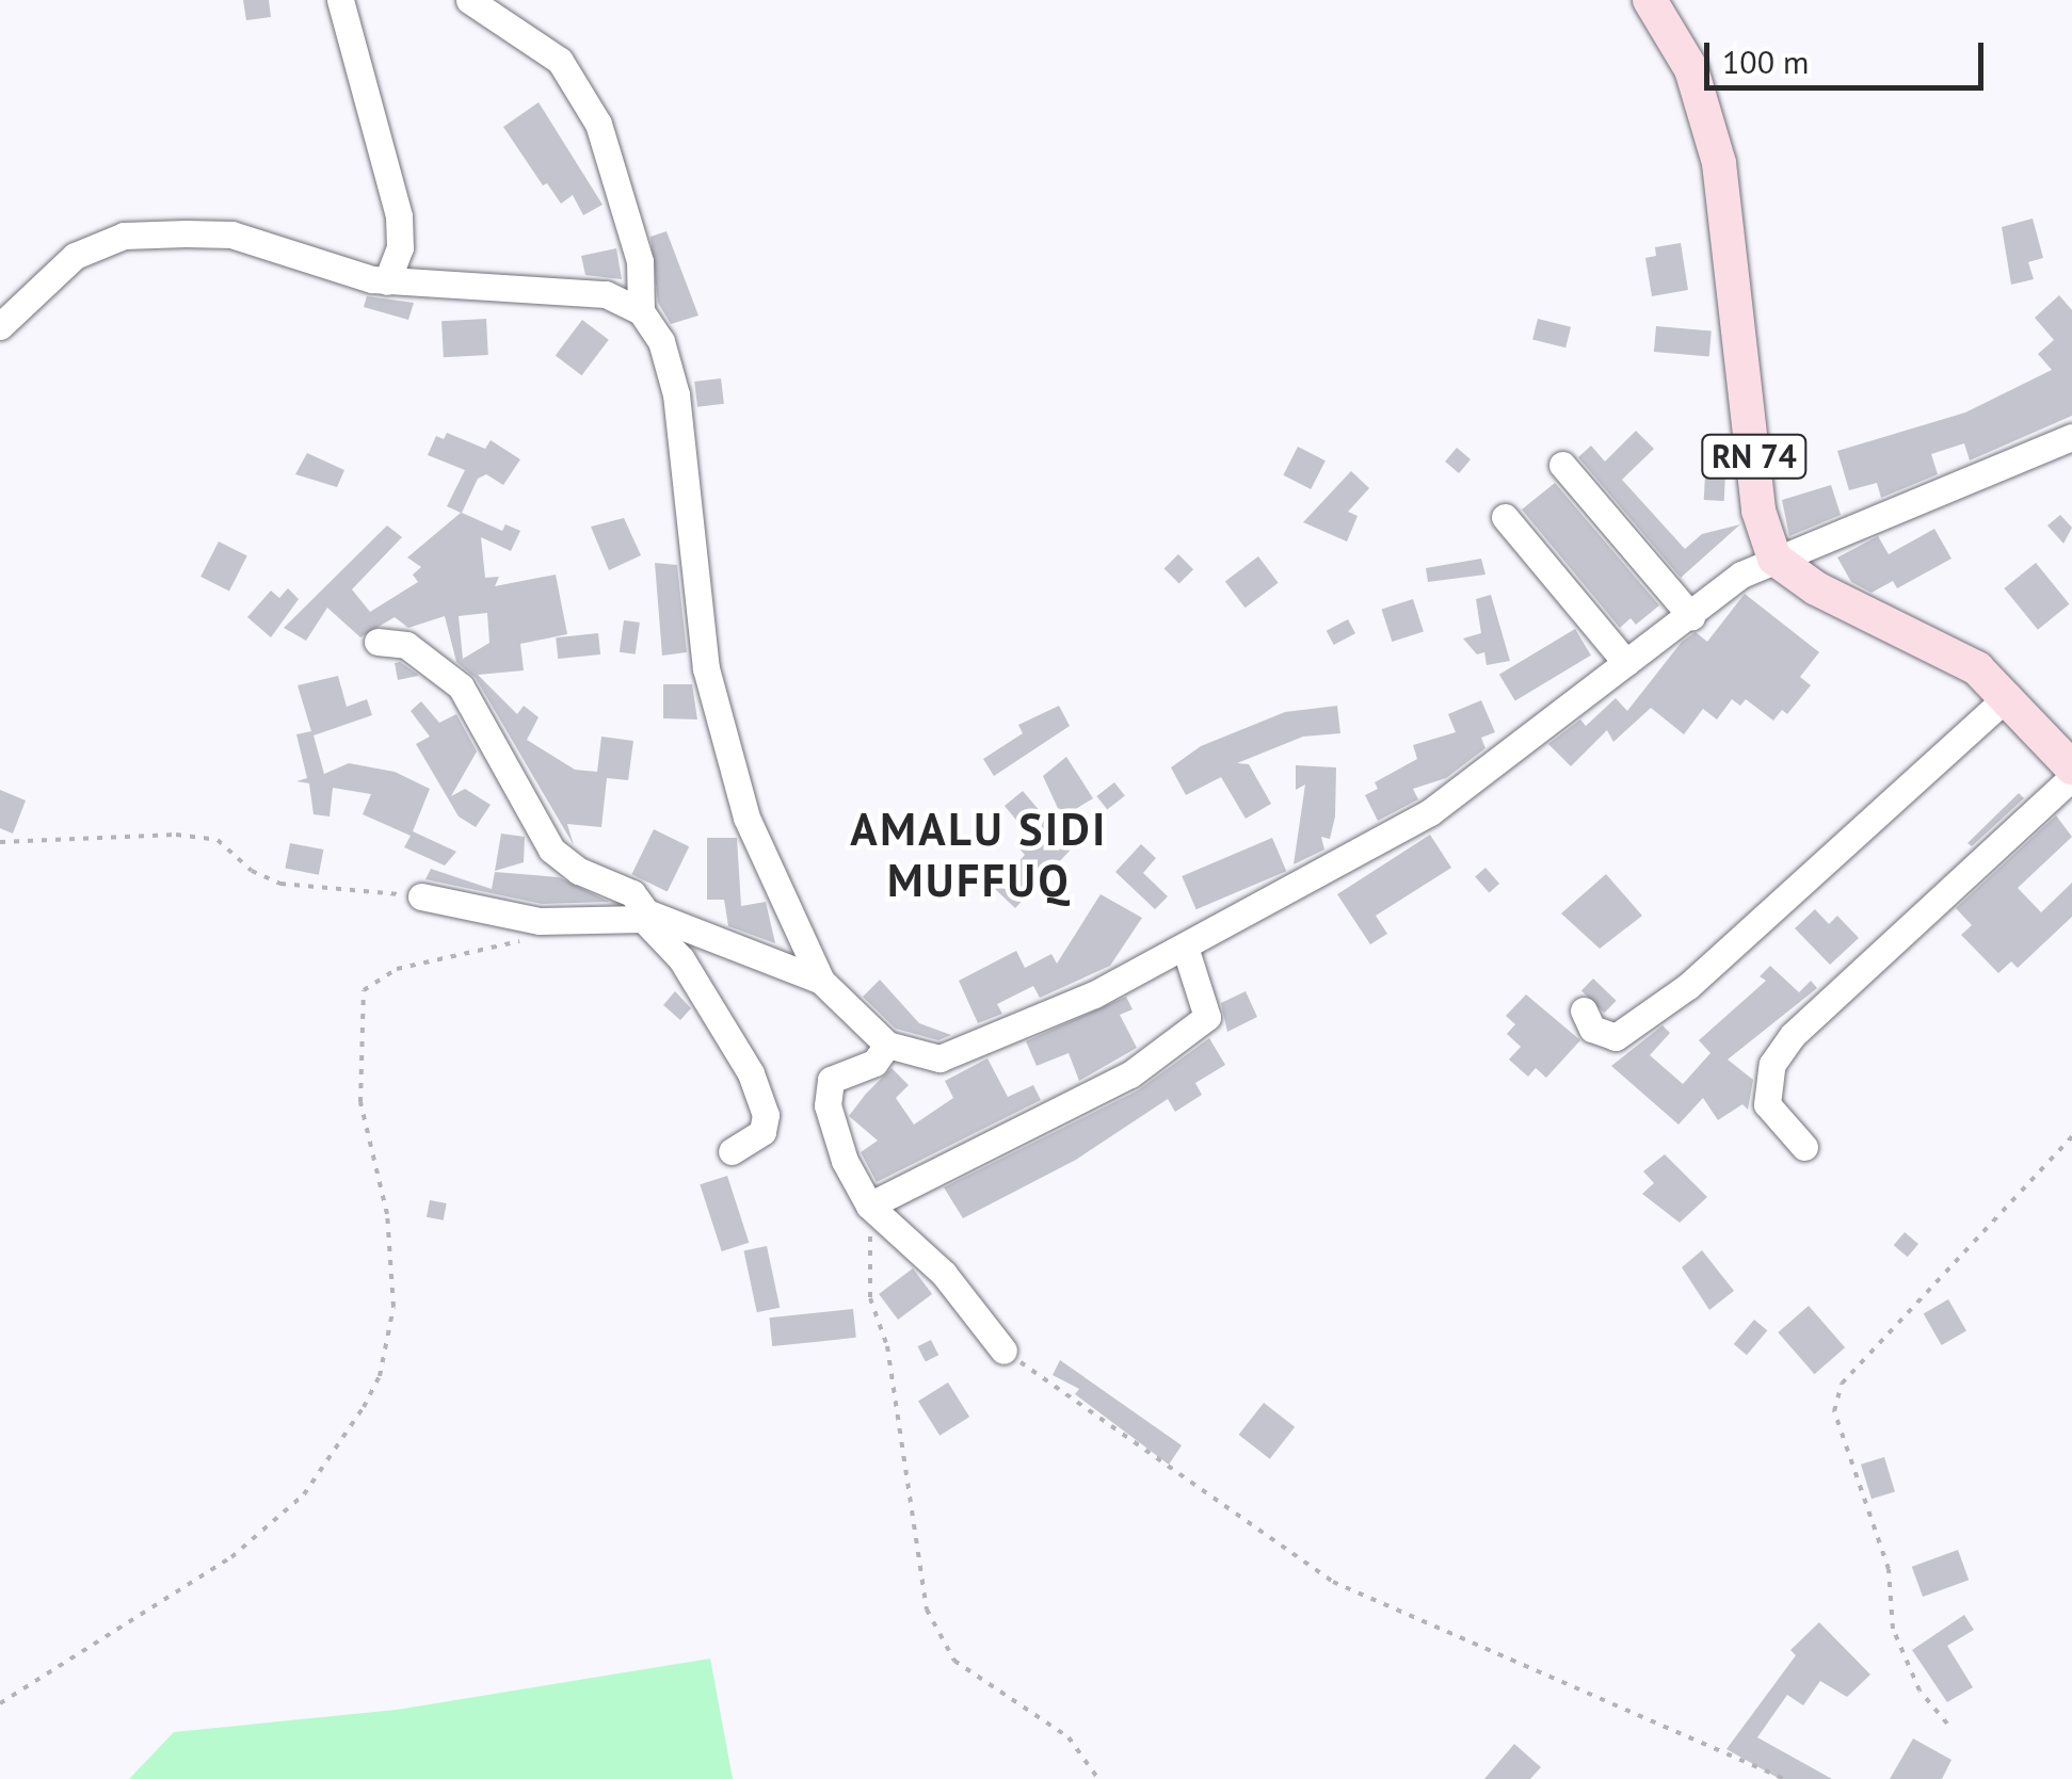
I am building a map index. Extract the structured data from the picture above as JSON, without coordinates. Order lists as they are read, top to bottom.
{
  "streets": {
    "main road": ["RN 74"]
  },
  "districts": ["AMALU SIDI MUFFUQ"],
  "scale_bar": "100 m"
}
